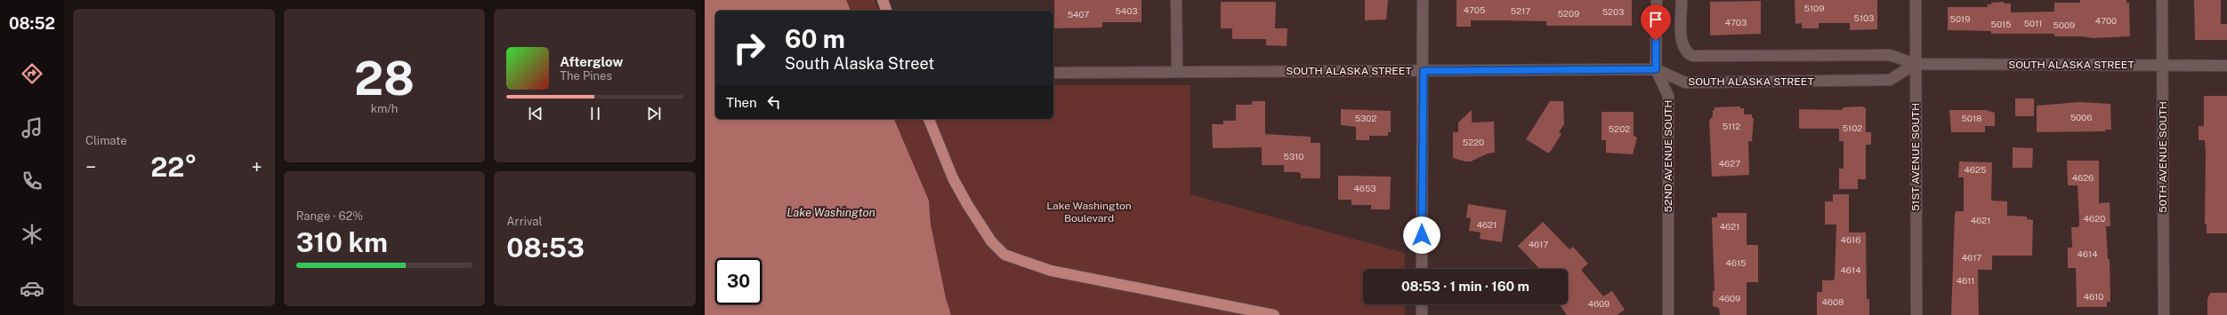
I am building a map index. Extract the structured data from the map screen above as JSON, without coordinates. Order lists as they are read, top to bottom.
{
  "streets": {
    "street": [
      "SOUTH ALASKA STREET",
      "52ND AVENUE SOUTH",
      "51ST AVENUE SOUTH",
      "50TH AVENUE SOUTH"
    ]
  },
  "crossings": [
    ["SOUTH ALASKA STREET", "52ND AVENUE SOUTH"],
    ["SOUTH ALASKA STREET", "51ST AVENUE SOUTH"],
    ["SOUTH ALASKA STREET", "50TH AVENUE SOUTH"]
  ],
  "water": ["Lake Washington"],
  "parks": ["Lake Washington Boulevard"],
  "house_numbers": [
    "5109",
    "4705",
    "5403",
    "5217",
    "5203",
    "5209",
    "5407",
    "5103",
    "5019",
    "4700",
    "4703",
    "5011",
    "5015",
    "5009",
    "5006",
    "5302",
    "5018",
    "5112",
    "5102",
    "5202",
    "5220",
    "5310",
    "4627",
    "4625",
    "4626",
    "4653",
    "4620",
    "4621",
    "4621",
    "4621",
    "4616",
    "4617",
    "4614",
    "4617",
    "4615",
    "4614",
    "4611",
    "4610",
    "4609",
    "4608",
    "4609"
  ],
  "page": {
    "tabs": "08:52",
    "tile": [
      "Climate",
      ["28", "km/h"],
      ["Range · 62%", "310 km"],
      ["Arrival", "08:53"]
    ],
    "turn": ["60 m", "South Alaska Street"],
    "song": ["Afterglow", "The Pines"],
    "then": "Then",
    "heat": ["−", "22°", "+"],
    "limit": "30",
    "trip": "08:53 · 1 min · 160 m"
  }
}
